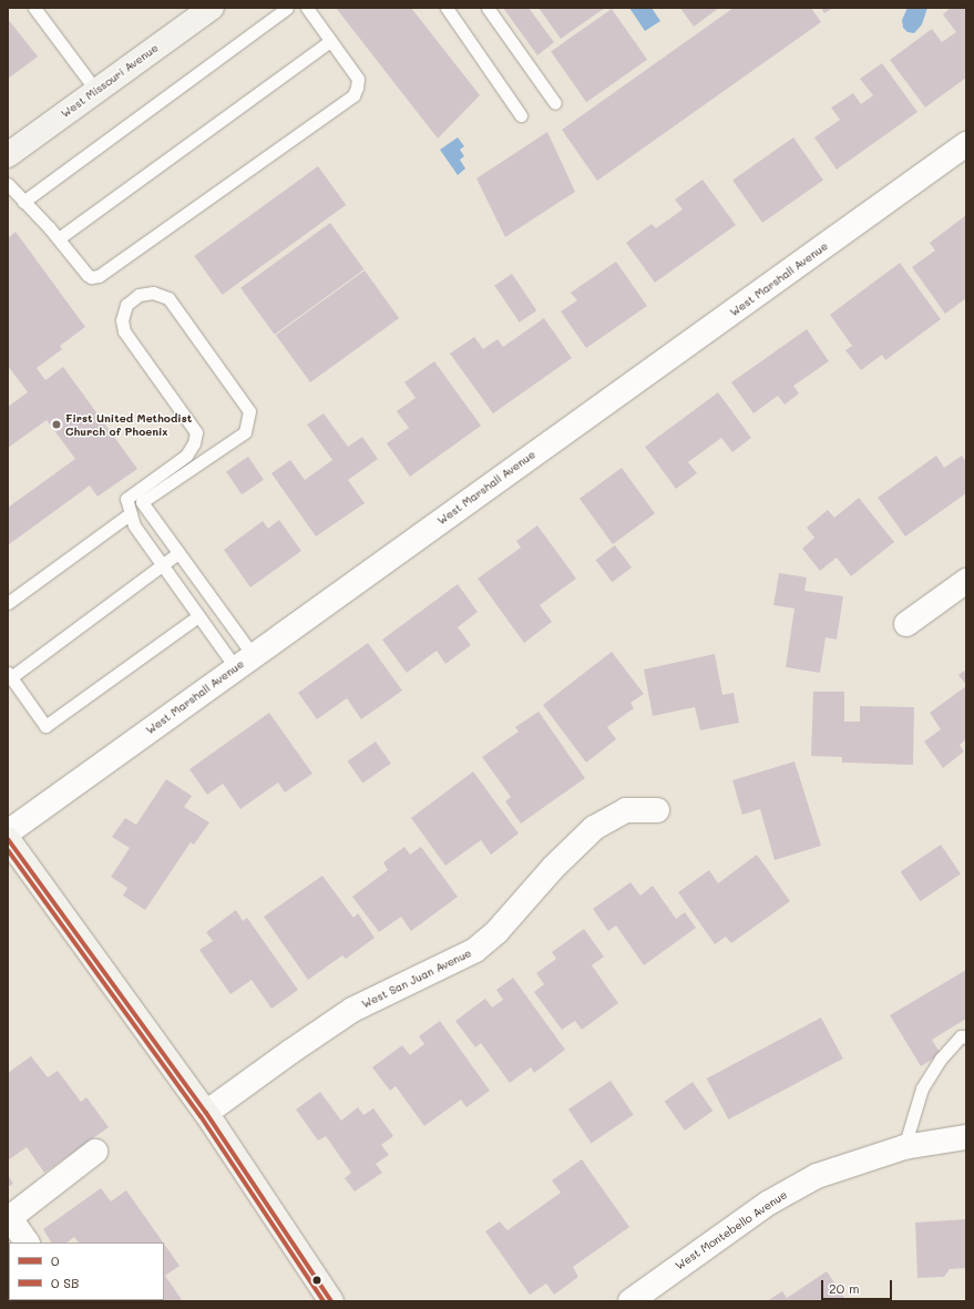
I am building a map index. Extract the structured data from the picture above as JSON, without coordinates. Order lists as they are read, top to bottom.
{
  "streets": {
    "main road": ["West Missouri Avenue"],
    "street": ["West Marshall Avenue", "West San Juan Avenue", "West Montebello Avenue"]
  },
  "places": ["First United Methodist Church of Phoenix"],
  "lines": ["transit line 0"],
  "legend": ["0", "0 SB"],
  "scale_bar": "20 m"
}
